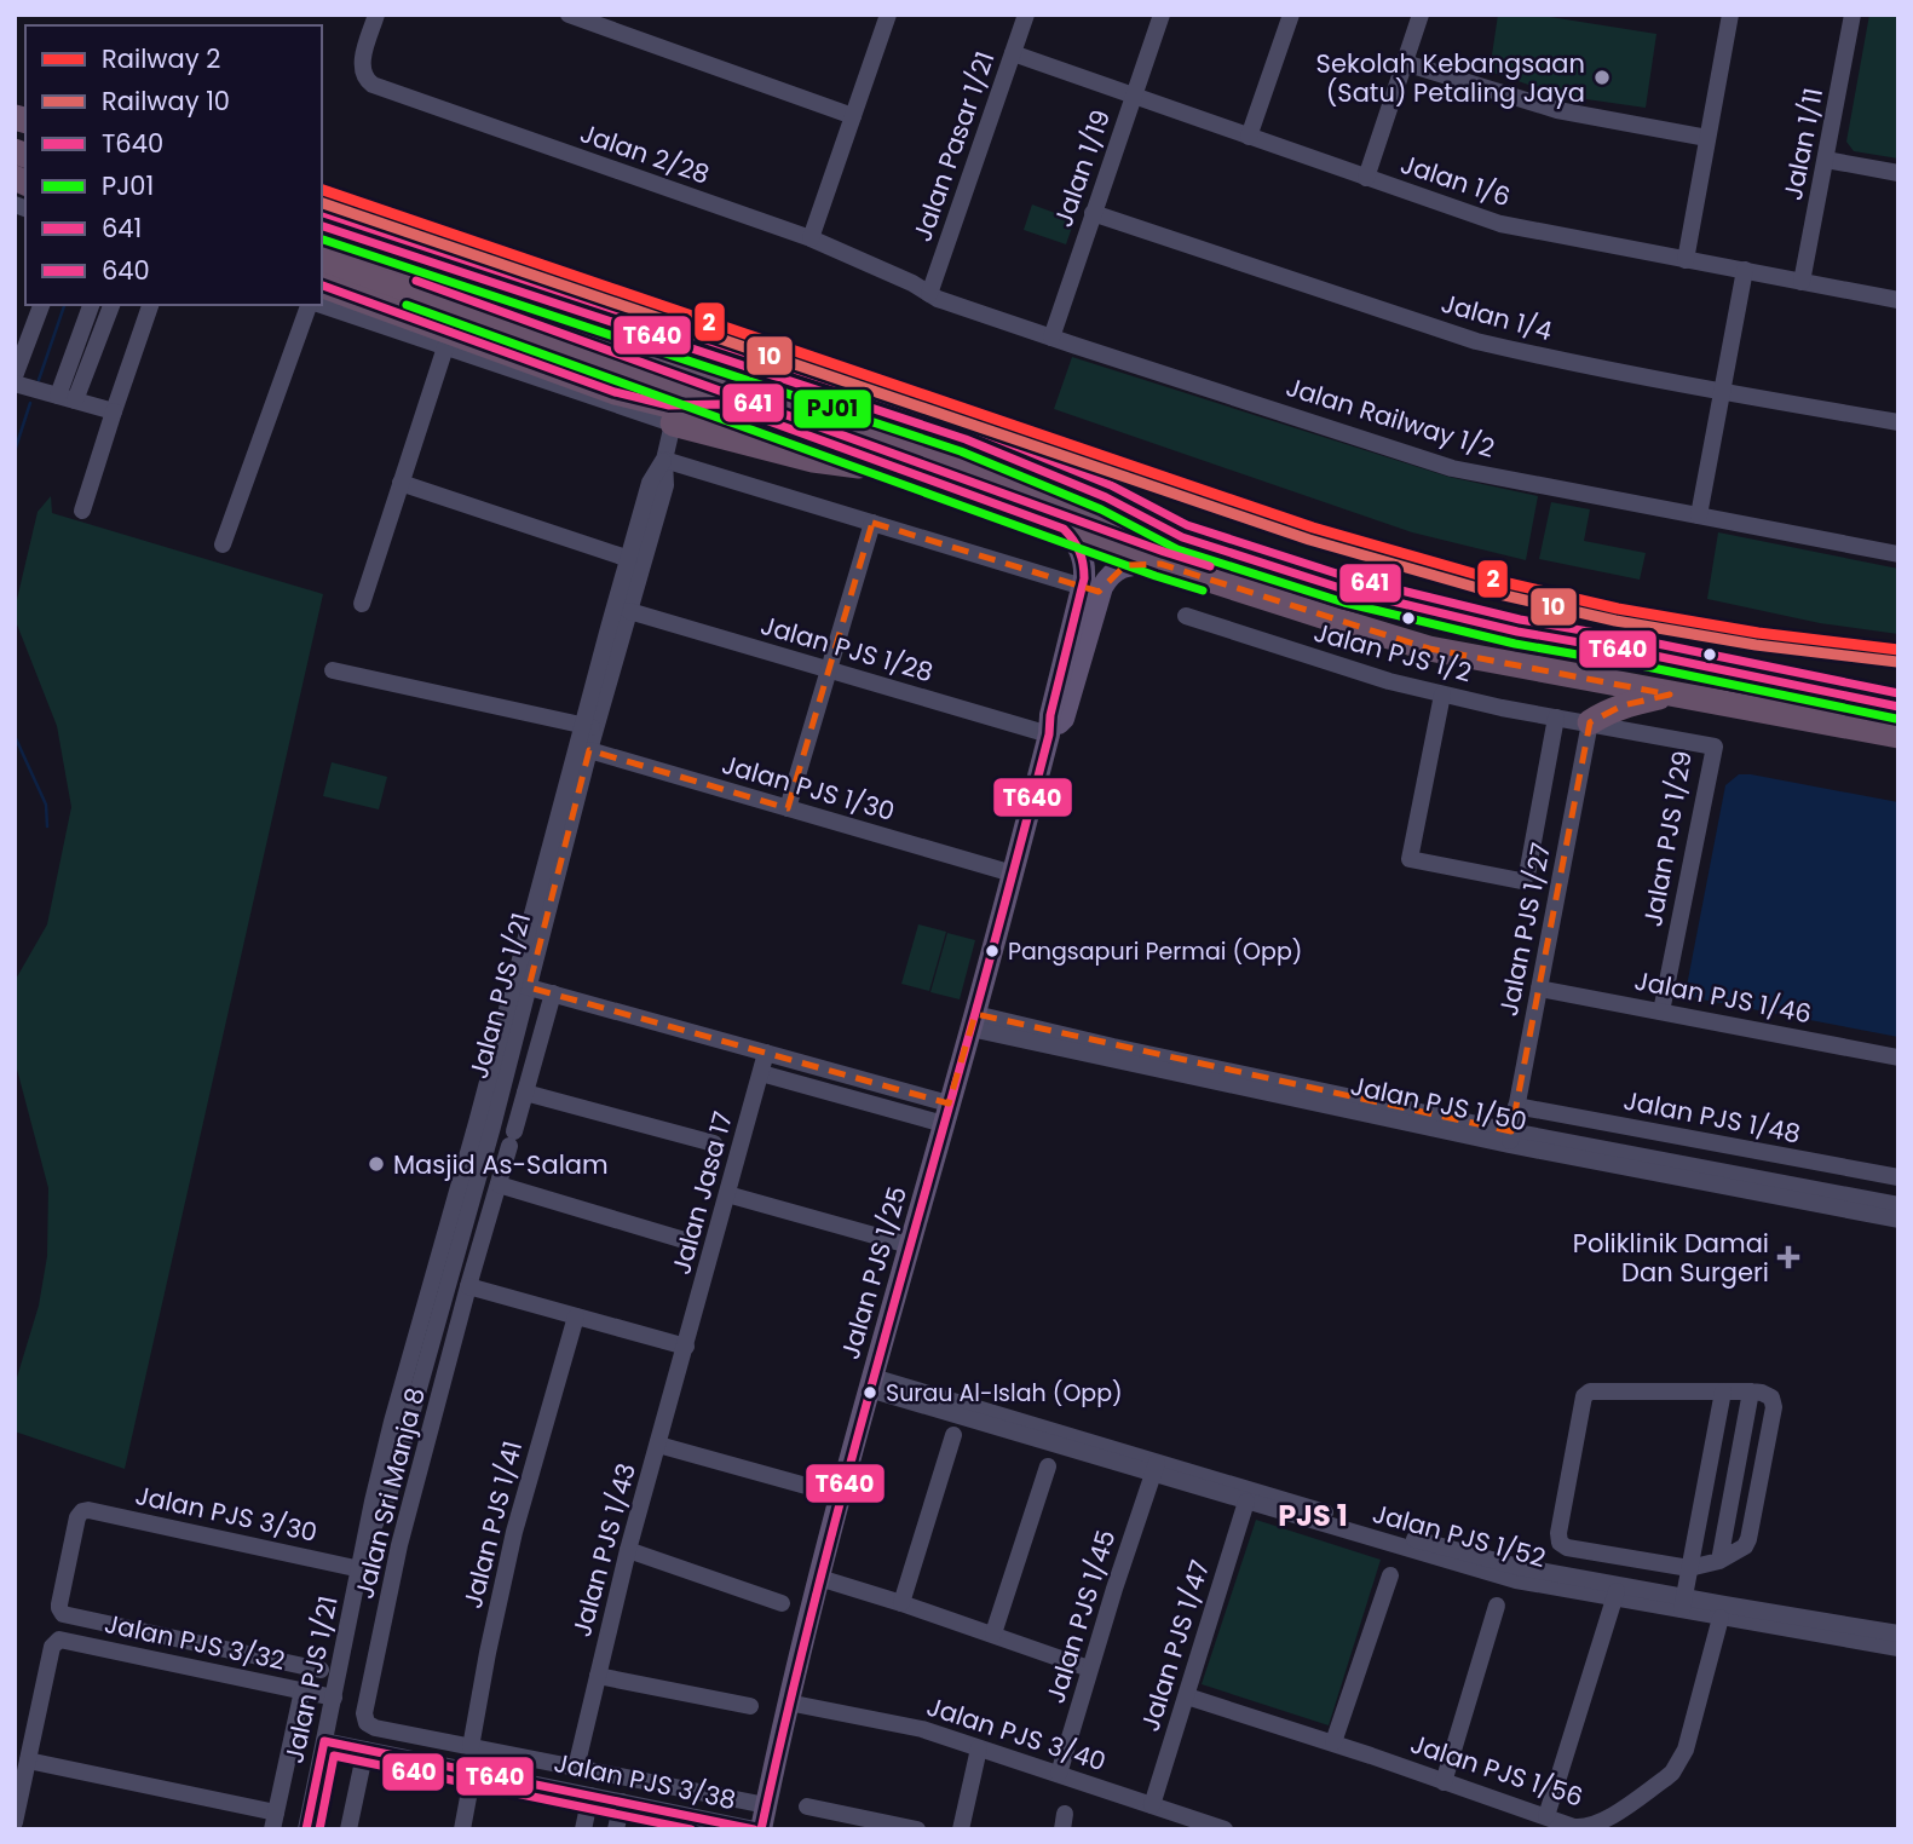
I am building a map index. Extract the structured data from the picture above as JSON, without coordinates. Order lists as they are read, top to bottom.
{
  "streets": {
    "main road": ["Jalan PJS 1/25"],
    "street": [
      "Jalan 1/11",
      "Jalan Pasar 1/21",
      "Jalan 2/28",
      "Jalan 1/19",
      "Jalan 1/6",
      "Jalan 1/4",
      "Jalan Railway 1/2",
      "Jalan PJS 1/28",
      "Jalan PJS 1/2",
      "Jalan PJS 1/30",
      "Jalan PJS 1/29",
      "Jalan PJS 1/27",
      "Jalan PJS 1/21",
      "Jalan PJS 1/46",
      "Jalan PJS 1/50",
      "Jalan PJS 1/48",
      "Jalan Jasa 17",
      "Jalan Sri Manja 8",
      "Jalan PJS 3/30",
      "Jalan PJS 1/41",
      "Jalan PJS 1/52",
      "Jalan PJS 1/43",
      "Jalan PJS 1/45",
      "Jalan PJS 3/32",
      "Jalan PJS 1/47",
      "Jalan PJS 3/40",
      "Jalan PJS 1/56",
      "Jalan PJS 3/38"
    ]
  },
  "crossings": [
    ["Jalan 1/11", "Jalan 1/6"],
    ["Jalan Pasar 1/21", "Jalan 2/28"],
    ["Jalan Pasar 1/21", "Jalan 1/6"],
    ["Jalan Pasar 1/21", "Jalan Railway 1/2"],
    ["Jalan 2/28", "Jalan Railway 1/2"],
    ["Jalan 1/19", "Jalan 1/6"],
    ["Jalan 1/19", "Jalan 1/4"],
    ["Jalan 1/19", "Jalan Railway 1/2"],
    ["Jalan PJS 1/28", "Jalan PJS 1/21"],
    ["Jalan PJS 1/28", "Jalan PJS 1/25"],
    ["Jalan PJS 1/2", "Jalan PJS 1/29"],
    ["Jalan PJS 1/2", "Jalan PJS 1/27"],
    ["Jalan PJS 1/30", "Jalan PJS 1/21"],
    ["Jalan PJS 1/30", "Jalan PJS 1/25"],
    ["Jalan PJS 1/29", "Jalan PJS 1/27"],
    ["Jalan PJS 1/29", "Jalan PJS 1/46"],
    ["Jalan PJS 1/27", "Jalan PJS 1/46"],
    ["Jalan PJS 1/27", "Jalan PJS 1/50"],
    ["Jalan PJS 1/27", "Jalan PJS 1/48"],
    ["Jalan PJS 1/21", "Jalan PJS 3/30"],
    ["Jalan PJS 1/21", "Jalan PJS 3/32"],
    ["Jalan PJS 1/21", "Jalan PJS 3/38"],
    ["Jalan PJS 1/50", "Jalan PJS 1/25"],
    ["Jalan Jasa 17", "Jalan PJS 1/43"],
    ["Jalan PJS 1/25", "Jalan PJS 1/52"],
    ["Jalan PJS 1/25", "Jalan PJS 3/40"],
    ["Jalan PJS 1/25", "Jalan PJS 3/38"],
    ["Jalan Sri Manja 8", "Jalan PJS 3/38"],
    ["Jalan PJS 1/41", "Jalan PJS 3/38"],
    ["Jalan PJS 1/52", "Jalan PJS 1/45"],
    ["Jalan PJS 1/52", "Jalan PJS 1/47"],
    ["Jalan PJS 1/52", "Jalan PJS 1/56"],
    ["Jalan PJS 1/43", "Jalan PJS 3/38"],
    ["Jalan PJS 1/45", "Jalan PJS 3/40"],
    ["Jalan PJS 1/47", "Jalan PJS 3/40"],
    ["Jalan PJS 1/47", "Jalan PJS 1/56"]
  ],
  "districts": ["PJS 1"],
  "places": {
    "other": [
      "Sekolah Kebangsaan (Satu) Petaling Jaya",
      "Pangsapuri Permai (Opp)",
      "Masjid As-Salam",
      "Surau Al-Islah (Opp)"
    ],
    "health": ["Poliklinik Damai Dan Surgeri"]
  },
  "lines": [
    "rail line 2",
    "rail line 10",
    "transit line 641",
    "transit line T640",
    "transit line PJ01",
    "transit line 640"
  ],
  "legend": [
    "Railway 2",
    "Railway 10",
    "T640",
    "PJ01",
    "641",
    "640"
  ]
}
